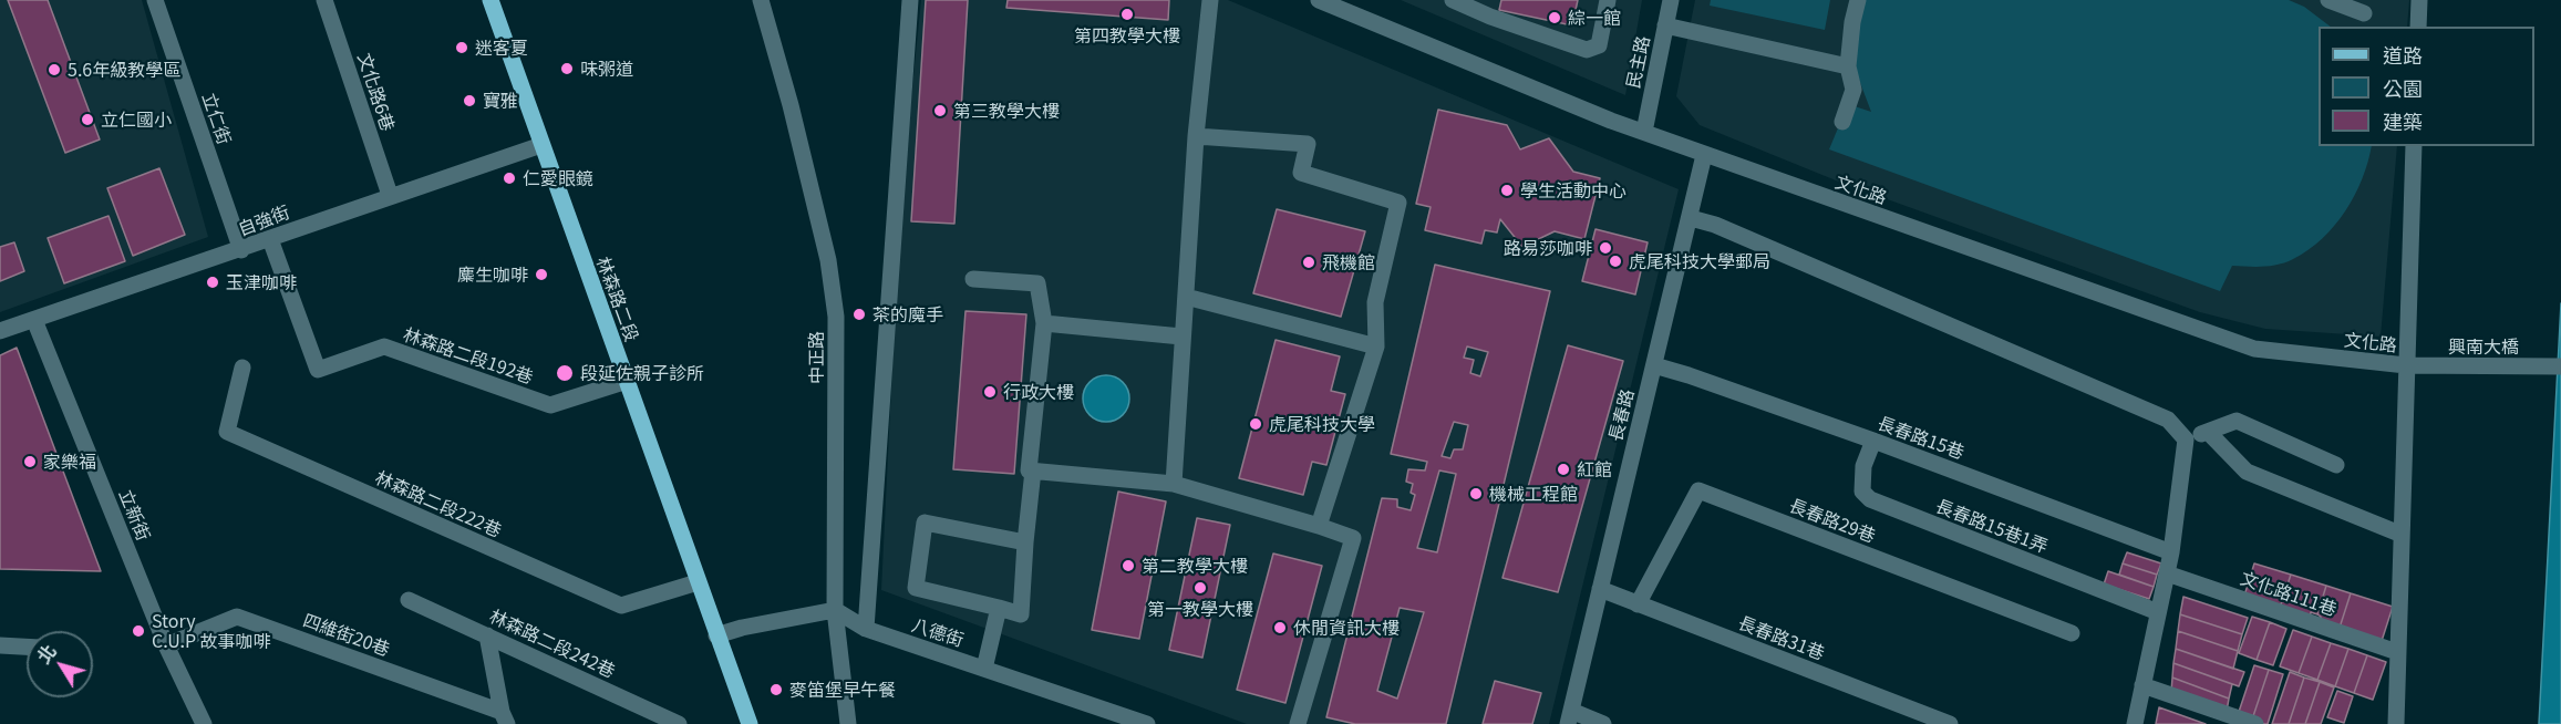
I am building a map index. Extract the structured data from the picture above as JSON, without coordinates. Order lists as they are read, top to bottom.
{
  "streets": {
    "main road": ["林森路二段"],
    "street": [
      "民主路",
      "文化路6巷",
      "立仁街",
      "文化路",
      "自強街",
      "興南大橋",
      "林森路二段192巷",
      "中正路",
      "長春路",
      "長春路15巷",
      "林森路二段222巷",
      "立新街",
      "長春路29巷",
      "長春路15巷1弄",
      "文化路111巷",
      "八德街",
      "四維街20巷",
      "長春路31巷",
      "林森路二段242巷"
    ]
  },
  "crossings": [
    ["民主路", "文化路"],
    ["文化路6巷", "自強街"],
    ["立仁街", "自強街"],
    ["文化路", "興南大橋"],
    ["文化路", "長春路"],
    ["自強街", "林森路二段"],
    ["自強街", "林森路二段192巷"],
    ["自強街", "立新街"],
    ["林森路二段", "林森路二段192巷"],
    ["林森路二段", "林森路二段222巷"],
    ["中正路", "八德街"],
    ["長春路", "長春路15巷"],
    ["長春路", "長春路31巷"],
    ["長春路15巷", "長春路15巷1弄"],
    ["立新街", "四維街20巷"],
    ["長春路29巷", "長春路31巷"]
  ],
  "places": [
    "第四教學大樓",
    "綜一館",
    "迷客夏",
    "味粥道",
    "5.6年級教學區",
    "寶雅",
    "第三教學大樓",
    "立仁國小",
    "仁愛眼鏡",
    "學生活動中心",
    "路易莎咖啡",
    "虎尾科技大學郵局",
    "飛機館",
    "麋生咖啡",
    "玉津咖啡",
    "茶的魔手",
    "段延佐親子診所",
    "行政大樓",
    "虎尾科技大學",
    "家樂福",
    "紅館",
    "機械工程館",
    "第二教學大樓",
    "第一教學大樓",
    "休閒資訊大樓",
    "Story C.U.P 故事咖啡",
    "麥笛堡早午餐"
  ],
  "legend": ["道路", "公園", "建築"],
  "north": "top left"
}
